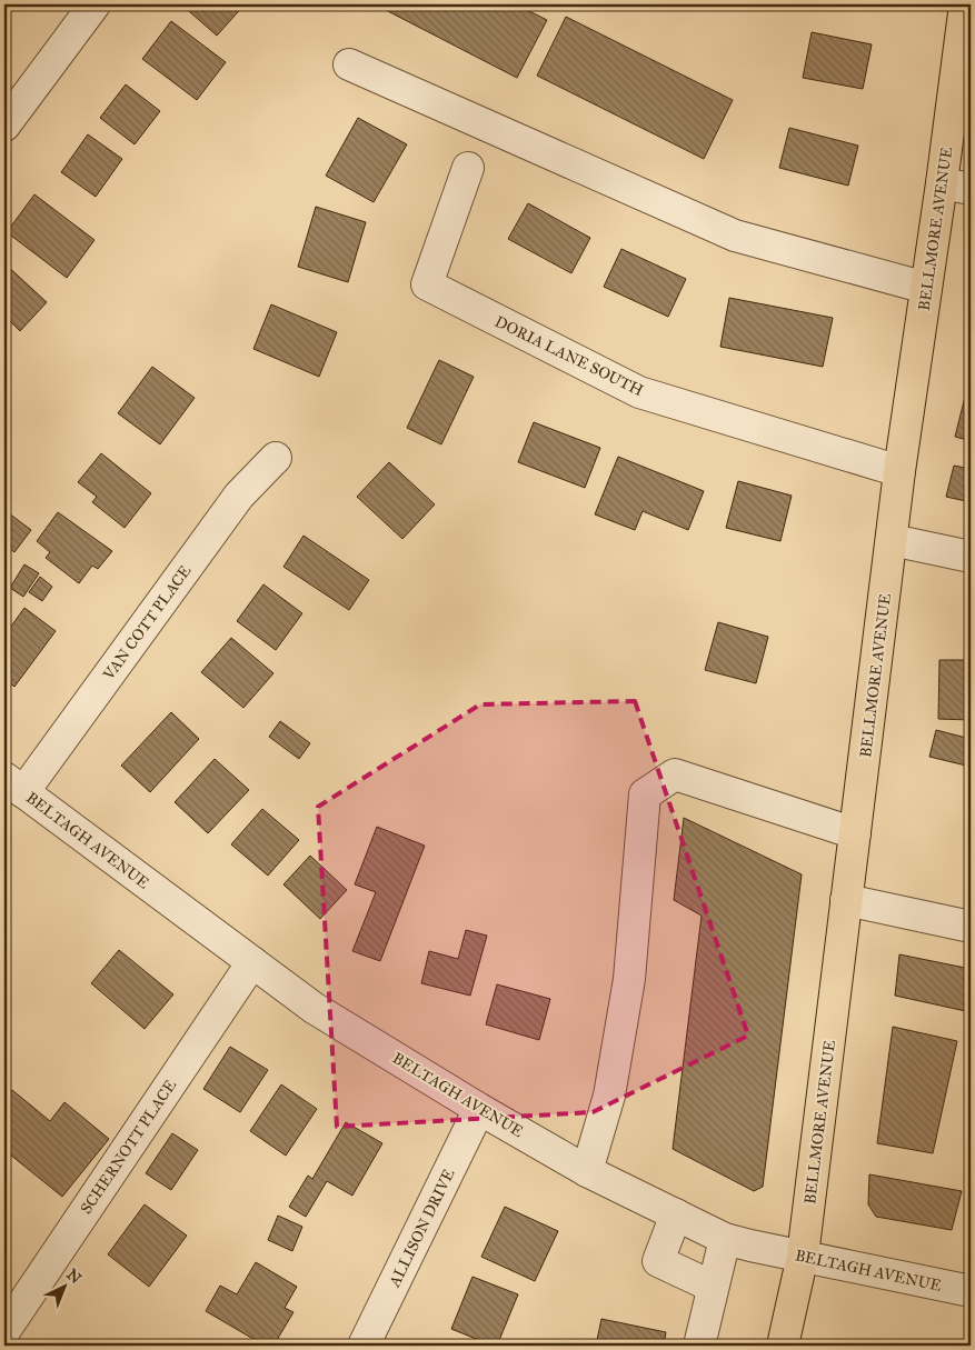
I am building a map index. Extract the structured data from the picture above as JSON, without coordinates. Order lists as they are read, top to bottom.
{
  "streets": {
    "main road": ["BELLMORE AVENUE"],
    "street": [
      "DORIA LANE SOUTH",
      "VAN COTT PLACE",
      "BELTAGH AVENUE",
      "SCHERNOTT PLACE",
      "ALLISON DRIVE"
    ]
  },
  "crossings": [
    ["BELLMORE AVENUE", "DORIA LANE SOUTH"],
    ["BELLMORE AVENUE", "BELTAGH AVENUE"],
    ["VAN COTT PLACE", "BELTAGH AVENUE"],
    ["BELTAGH AVENUE", "SCHERNOTT PLACE"],
    ["BELTAGH AVENUE", "ALLISON DRIVE"]
  ],
  "north": "top right"
}
